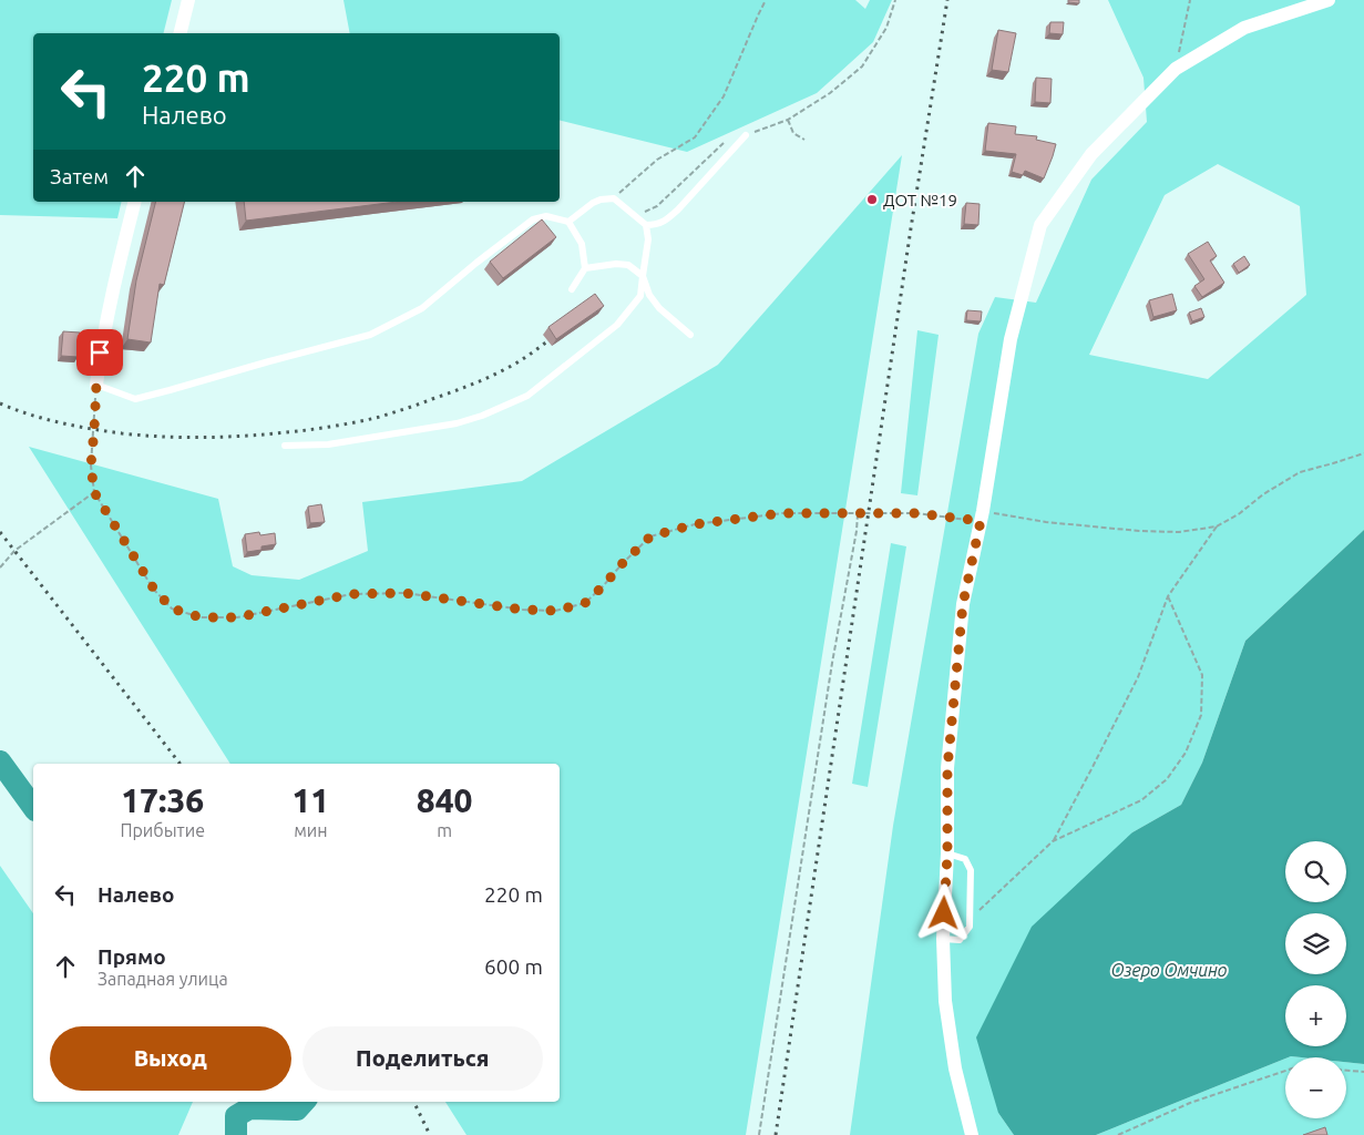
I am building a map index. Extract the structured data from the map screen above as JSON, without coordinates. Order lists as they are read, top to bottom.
{
  "water": ["Озеро Омчино"],
  "places": ["ДОТ №19"],
  "page": {
    "turn": ["220 m", "Налево"],
    "then": "Затем",
    "eta": [
      "17:36",
      "Прибытие",
      "11",
      "мин",
      "840",
      "m"
    ],
    "map_buttons": ["+", "−"],
    "list": [
      {
        "name": "Налево",
        "value": "220 m"
      },
      {
        "name": "Прямо",
        "note": "Западная улица",
        "value": "600 m"
      }
    ],
    "buttons": ["Выход", "Поделиться"]
  }
}
